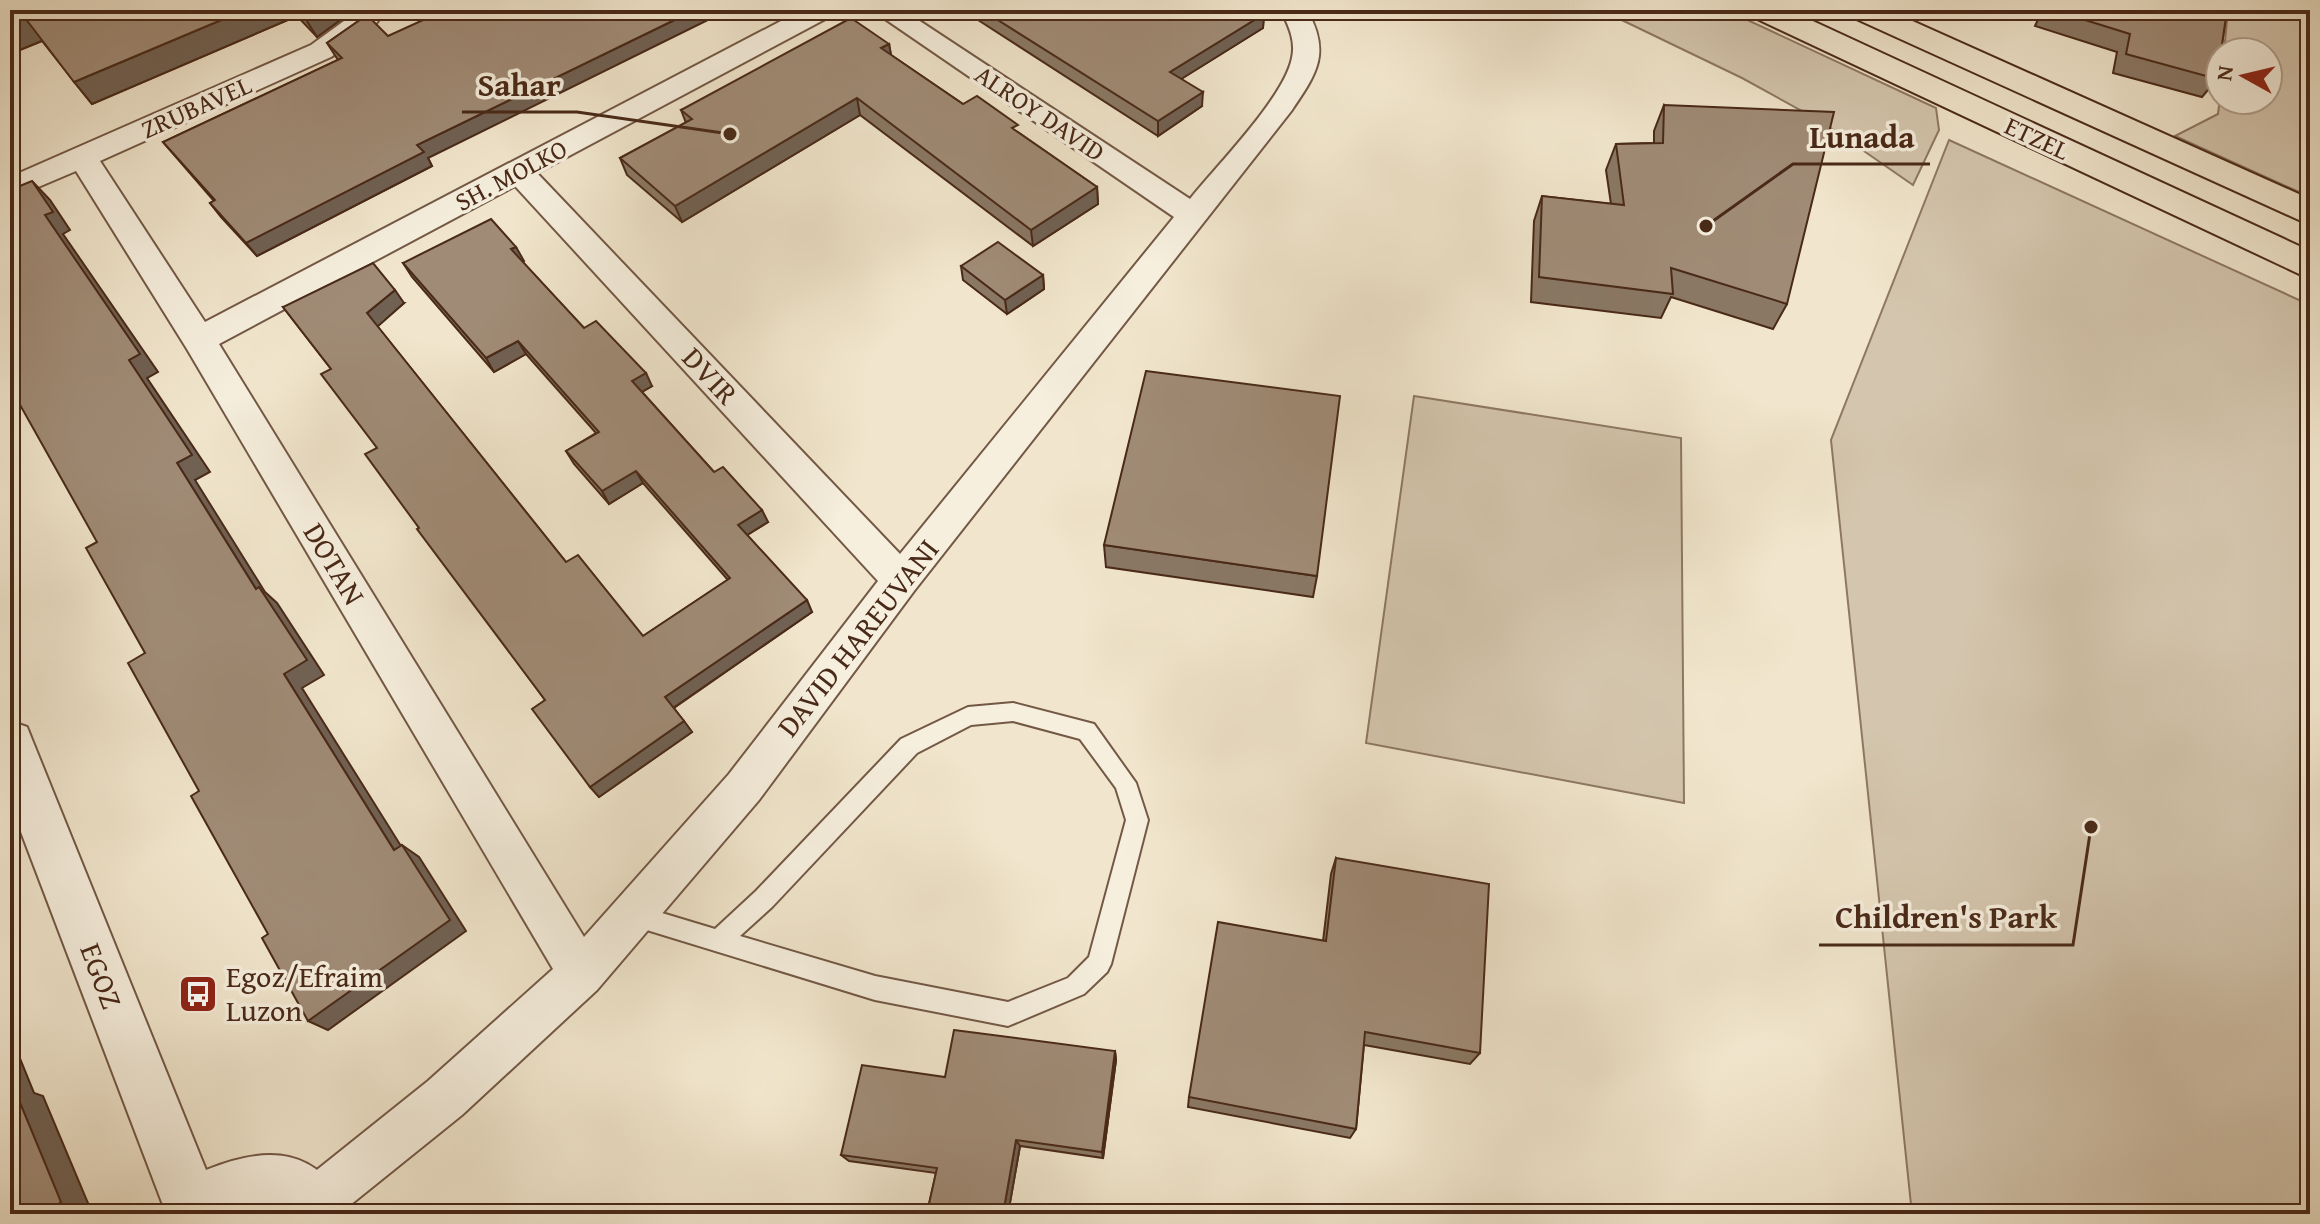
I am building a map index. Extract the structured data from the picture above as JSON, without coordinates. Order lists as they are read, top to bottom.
{
  "streets": {
    "main road": ["ETZEL"],
    "street": [
      "ZRUBAVEL",
      "ALROY DAVID",
      "SH. MOLKO",
      "DVIR",
      "DOTAN",
      "DAVID HAREUVANI",
      "EGOZ"
    ]
  },
  "crossings": [
    ["ZRUBAVEL", "DOTAN"],
    ["ALROY DAVID", "DAVID HAREUVANI"],
    ["SH. MOLKO", "DVIR"],
    ["SH. MOLKO", "DOTAN"],
    ["DVIR", "DAVID HAREUVANI"],
    ["DOTAN", "DAVID HAREUVANI"]
  ],
  "places": {
    "other": ["Sahar", "Lunada", "Children's Park"],
    "bus stop": ["Egoz/Efraim Luzon"]
  },
  "north": "left"
}
